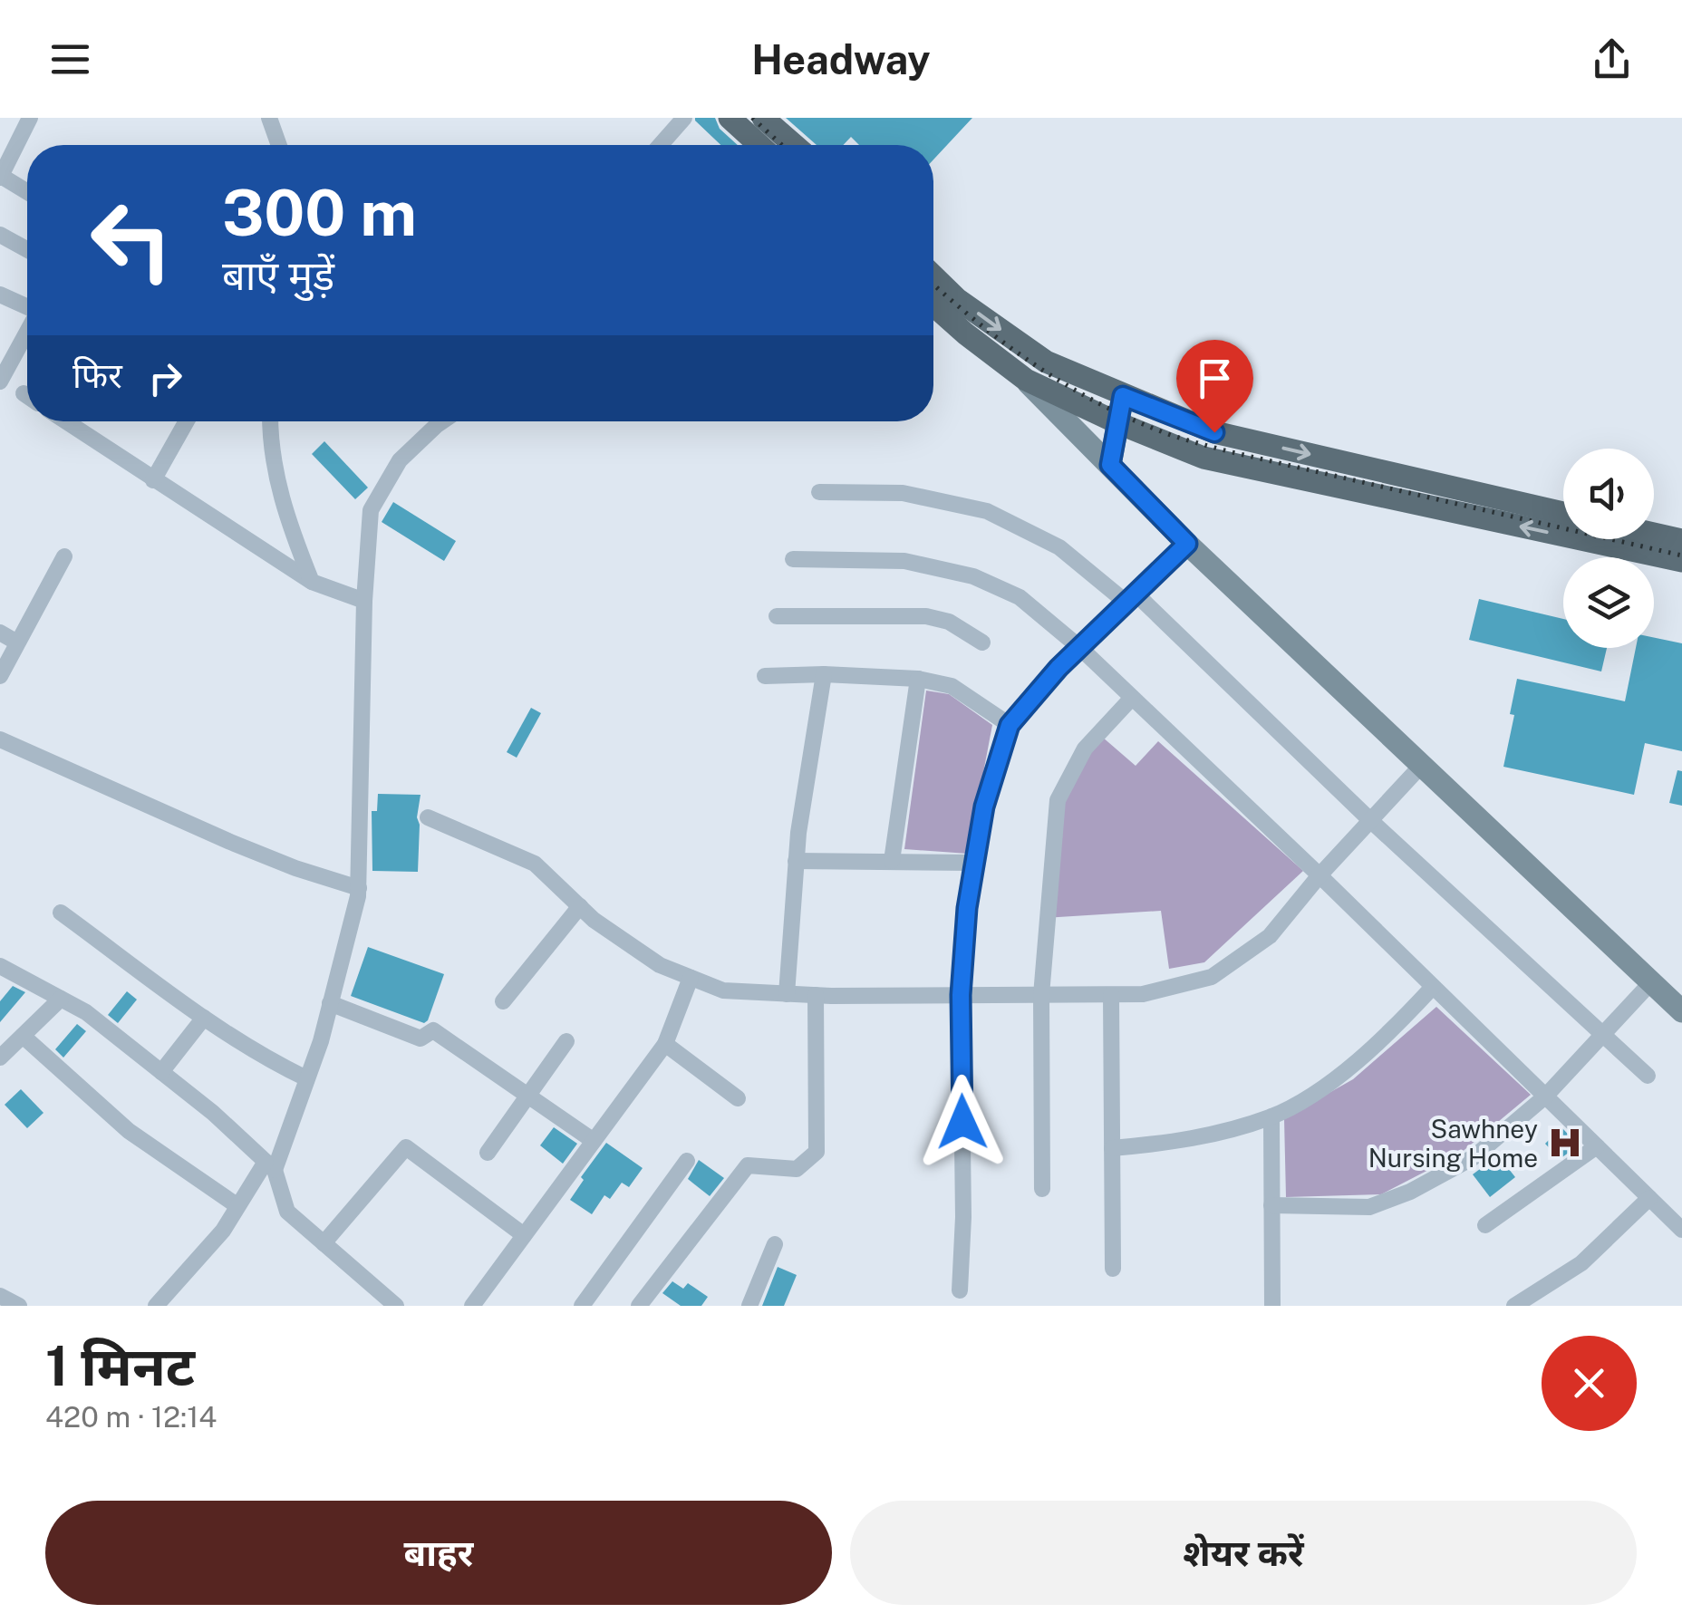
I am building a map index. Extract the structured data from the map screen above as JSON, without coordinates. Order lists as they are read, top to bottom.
{
  "places": {
    "hospital": ["Sawhney Nursing Home"]
  },
  "page": {
    "header": "Headway",
    "turn": ["300 m", "बाएँ मुड़ें"],
    "then": "फिर",
    "heading": ["1 मिनट", "420 m · 12:14"],
    "buttons": ["बाहर", "शेयर करें"]
  }
}
